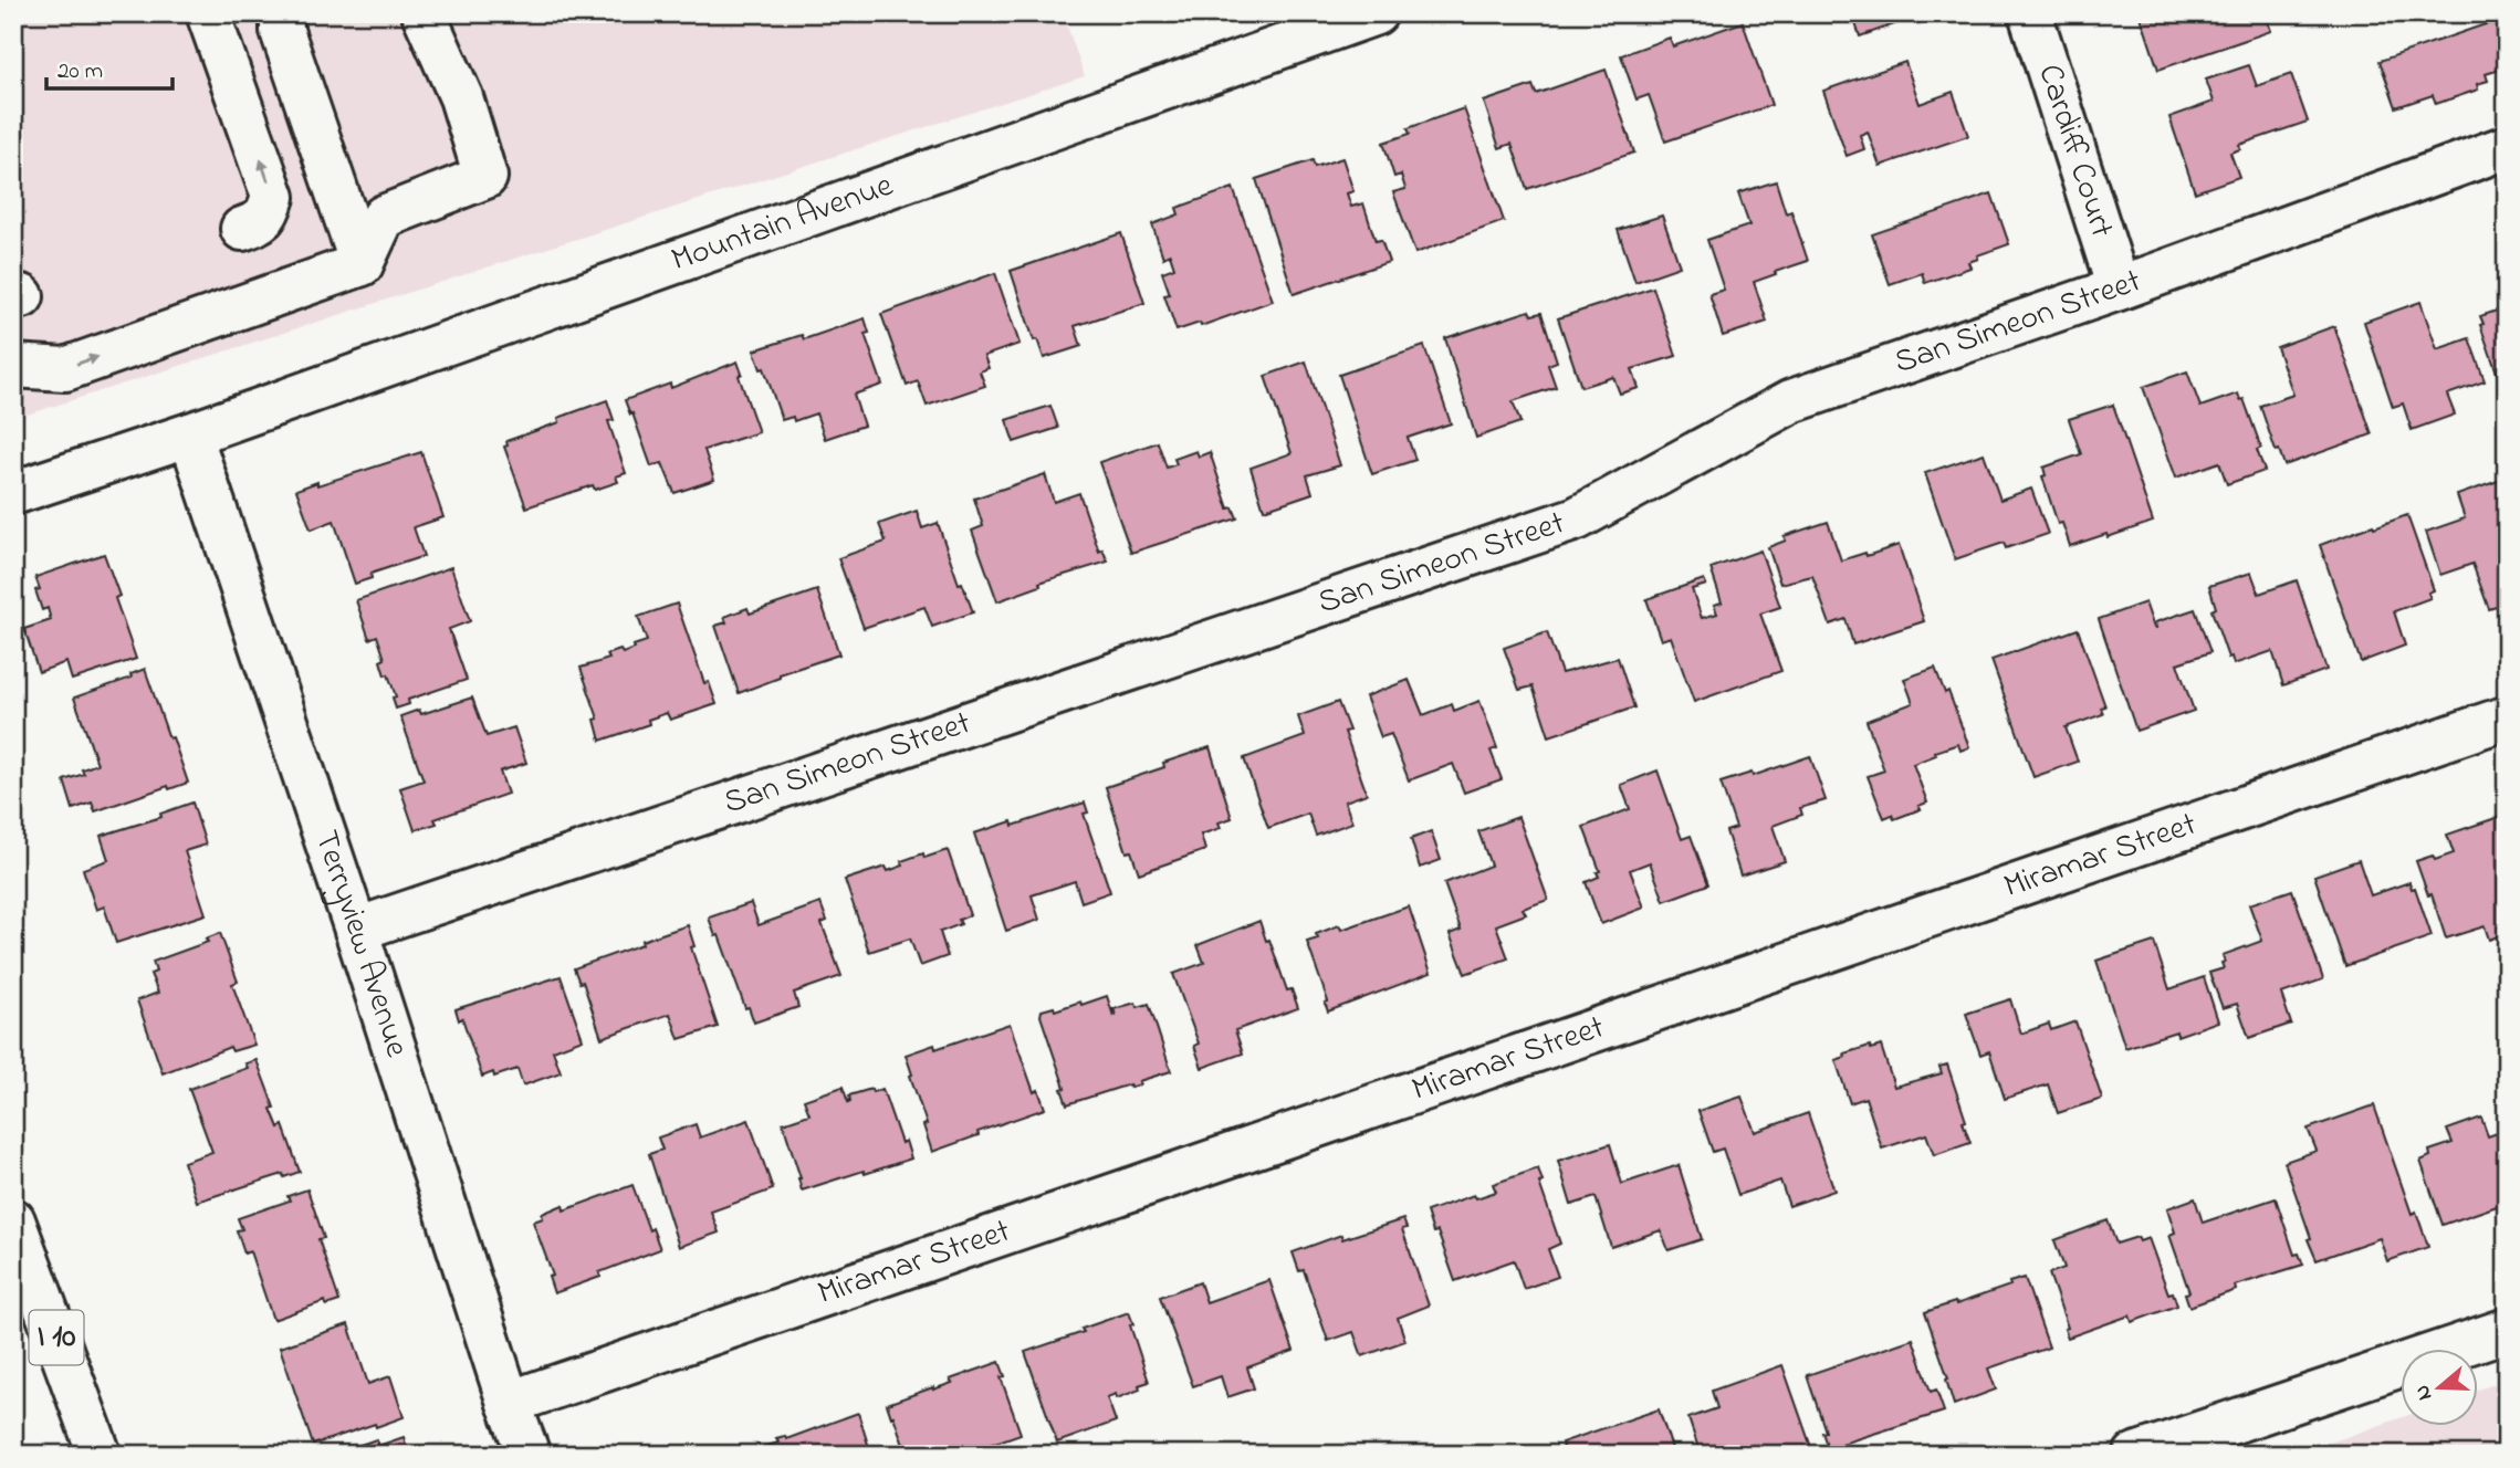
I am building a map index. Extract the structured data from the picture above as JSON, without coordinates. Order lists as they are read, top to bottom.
{
  "streets": {
    "main road": [
      "Cardiff Court",
      "Mountain Avenue",
      "San Simeon Street",
      "Miramar Street",
      "Terryview Avenue",
      "I 10"
    ]
  },
  "crossings": [
    ["Cardiff Court", "San Simeon Street"],
    ["Mountain Avenue", "Terryview Avenue"],
    ["San Simeon Street", "Terryview Avenue"],
    ["Miramar Street", "Terryview Avenue"]
  ],
  "scale_bar": "20 m",
  "north": "left"
}
